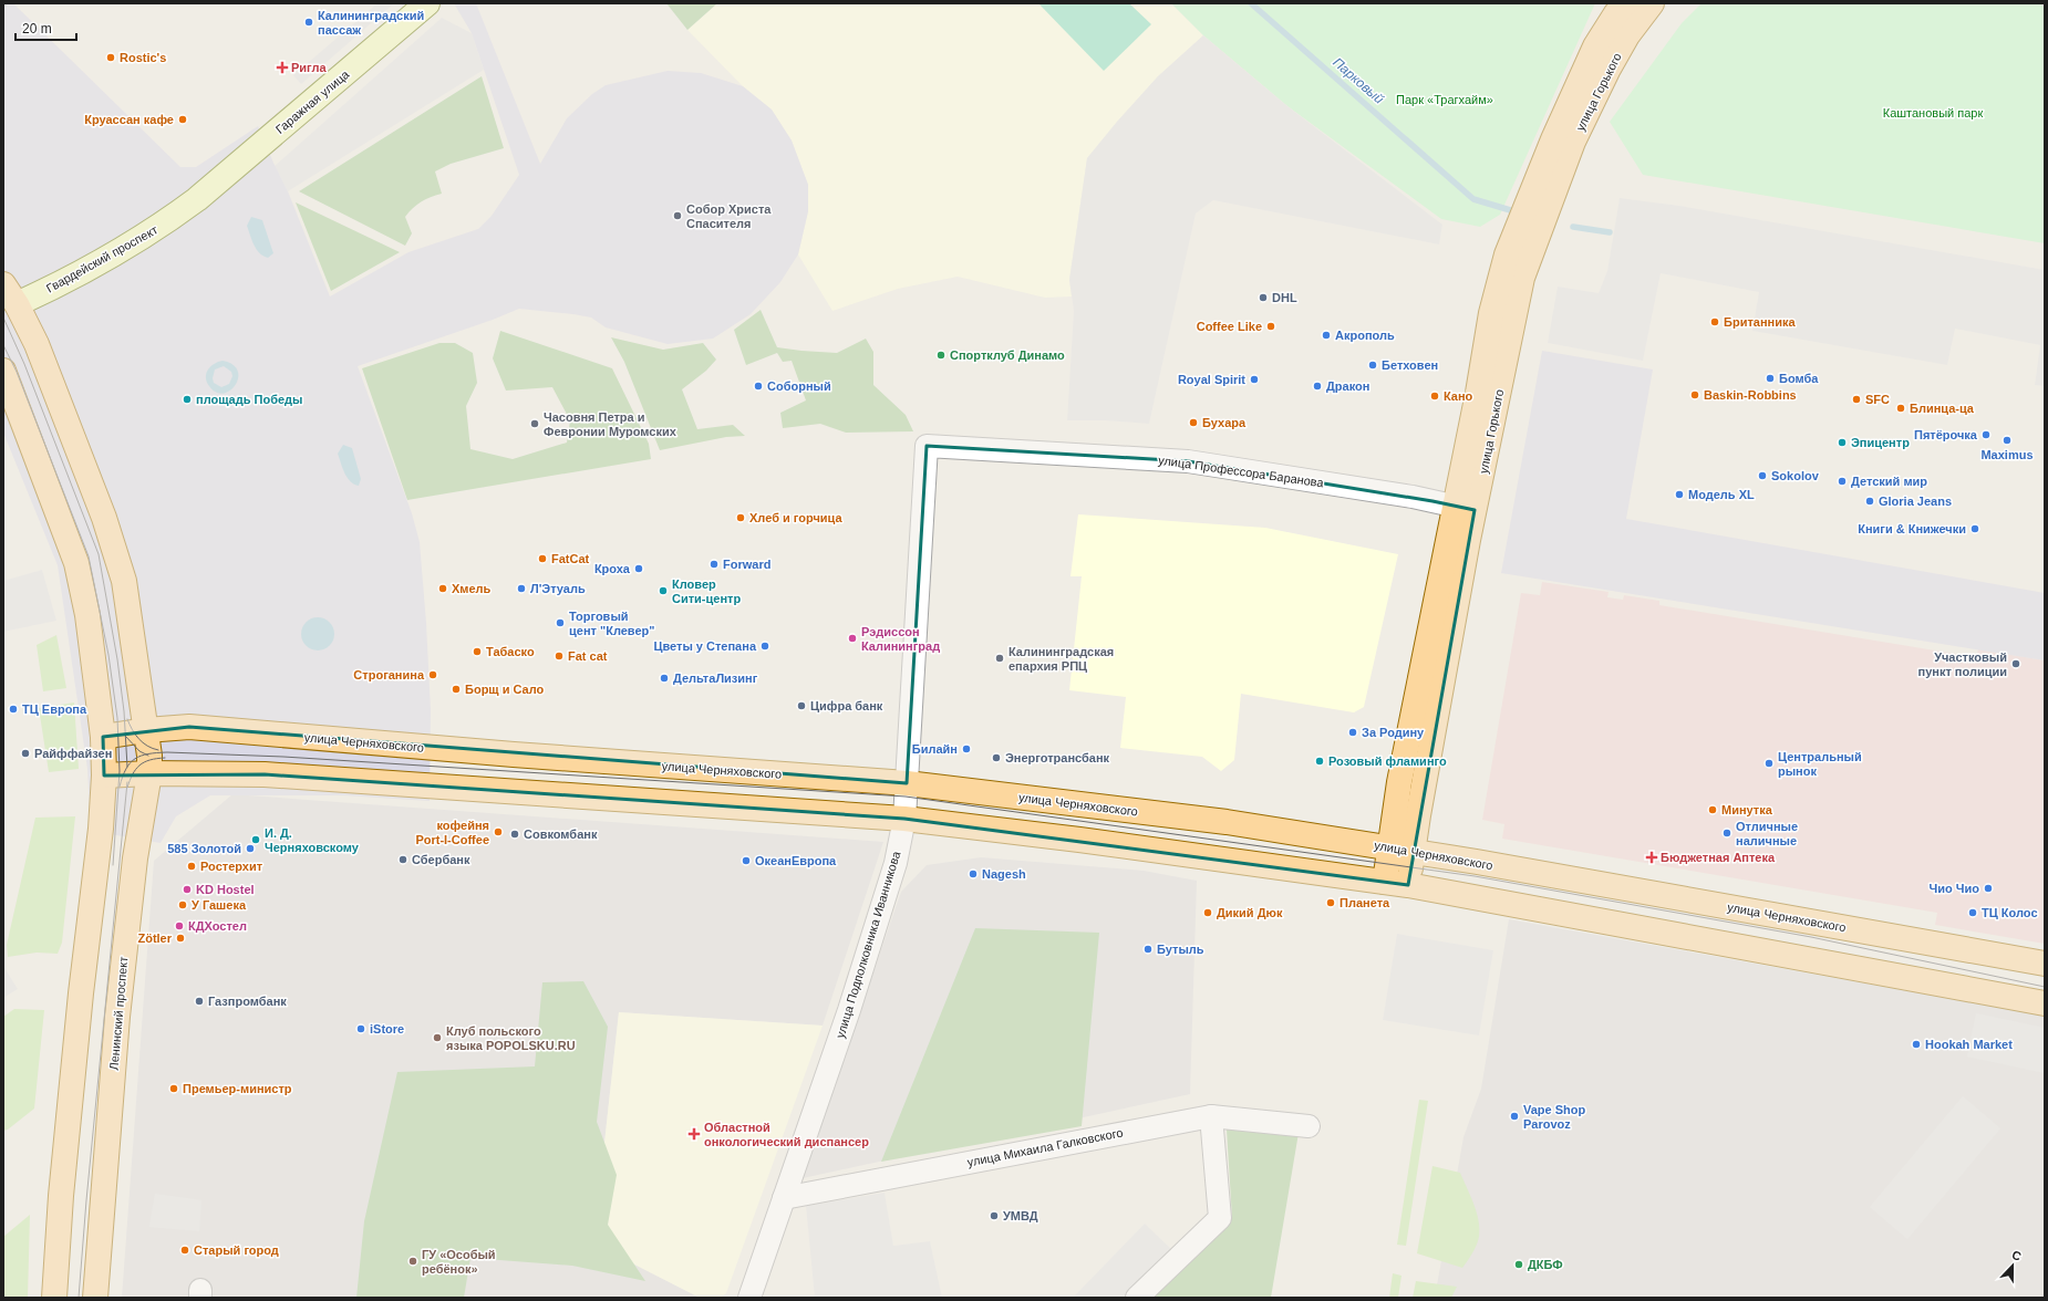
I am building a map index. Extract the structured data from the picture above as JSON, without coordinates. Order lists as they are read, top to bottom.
{
  "streets": {
    "main road": [
      "улица Горького",
      "Гаражная улица",
      "Гвардейский проспект",
      "улица Черняховского",
      "Ленинский проспект"
    ],
    "street": ["улица Профессора Баранова", "улица Подполковника Иванникова", "улица Михаила Галковского"]
  },
  "crossings": [
    ["улица Горького", "улица Профессора Баранова"],
    ["улица Горького", "улица Черняховского"],
    ["Гаражная улица", "Гвардейский проспект"],
    ["улица Профессора Баранова", "улица Подполковника Иванникова"],
    ["улица Черняховского", "улица Подполковника Иванникова"],
    ["улица Черняховского", "Ленинский проспект"],
    ["улица Подполковника Иванникова", "улица Михаила Галковского"]
  ],
  "water": ["Парковый"],
  "parks": ["Парк «Трагхайм»", "Каштановый парк"],
  "places": {
    "other": [
      "Калининградский пассаж",
      "Rostic's",
      "Круассан кафе",
      "Собор Христа Спасителя",
      "DHL",
      "Британника",
      "Coffee Like",
      "Акрополь",
      "Спортклуб Динамо",
      "Бетховен",
      "Бомба",
      "Royal Spirit",
      "Соборный",
      "Дракон",
      "Baskin-Robbins",
      "Кано",
      "площадь Победы",
      "SFC",
      "Блинца-ца",
      "Бухара",
      "Часовня Петра и Февронии Муромских",
      "Пятёрочка",
      "Maximus",
      "Эпицентр",
      "Sokolov",
      "Детский мир",
      "Модель XL",
      "Gloria Jeans",
      "Хлеб и горчица",
      "Книги & Книжечки",
      "FatCat",
      "Forward",
      "Кроха",
      "Хмель",
      "Л'Этуаль",
      "Кловер Сити-центр",
      "Торговый цент \"Клевер\"",
      "Рэдиссон Калининград",
      "Цветы у Степана",
      "Табаско",
      "Fat cat",
      "Калининградская епархия РПЦ",
      "Участковый пункт полиции",
      "Строганина",
      "ДельтаЛизинг",
      "Борщ и Сало",
      "Цифра банк",
      "ТЦ Европа",
      "За Родину",
      "Билайн",
      "Райффайзен",
      "Энерготрансбанк",
      "Розовый фламинго",
      "Центральный рынок",
      "Минутка",
      "кофейня Port-I-Coffee",
      "Отличные наличные",
      "Совкомбанк",
      "И. Д. Черняховскому",
      "585 Золотой",
      "Сбербанк",
      "ОкеанЕвропа",
      "Ростерхит",
      "Nagesh",
      "Чио Чио",
      "KD Hostel",
      "Планета",
      "У Гашека",
      "Дикий Дюк",
      "ТЦ Колос",
      "КДХостел",
      "Zötler",
      "Бутыль",
      "Газпромбанк",
      "iStore",
      "Клуб польского языка POPOLSKU.RU",
      "Hookah Market",
      "Премьер-министр",
      "Vape Shop Parovoz",
      "УМВД",
      "Старый город",
      "ГУ «Особый ребёнок»",
      "ДКБФ"
    ],
    "health": ["Ригла", "Бюджетная Аптека", "Областной онкологический диспансер"]
  },
  "scale_bar": "20 m",
  "north": "top"
}
